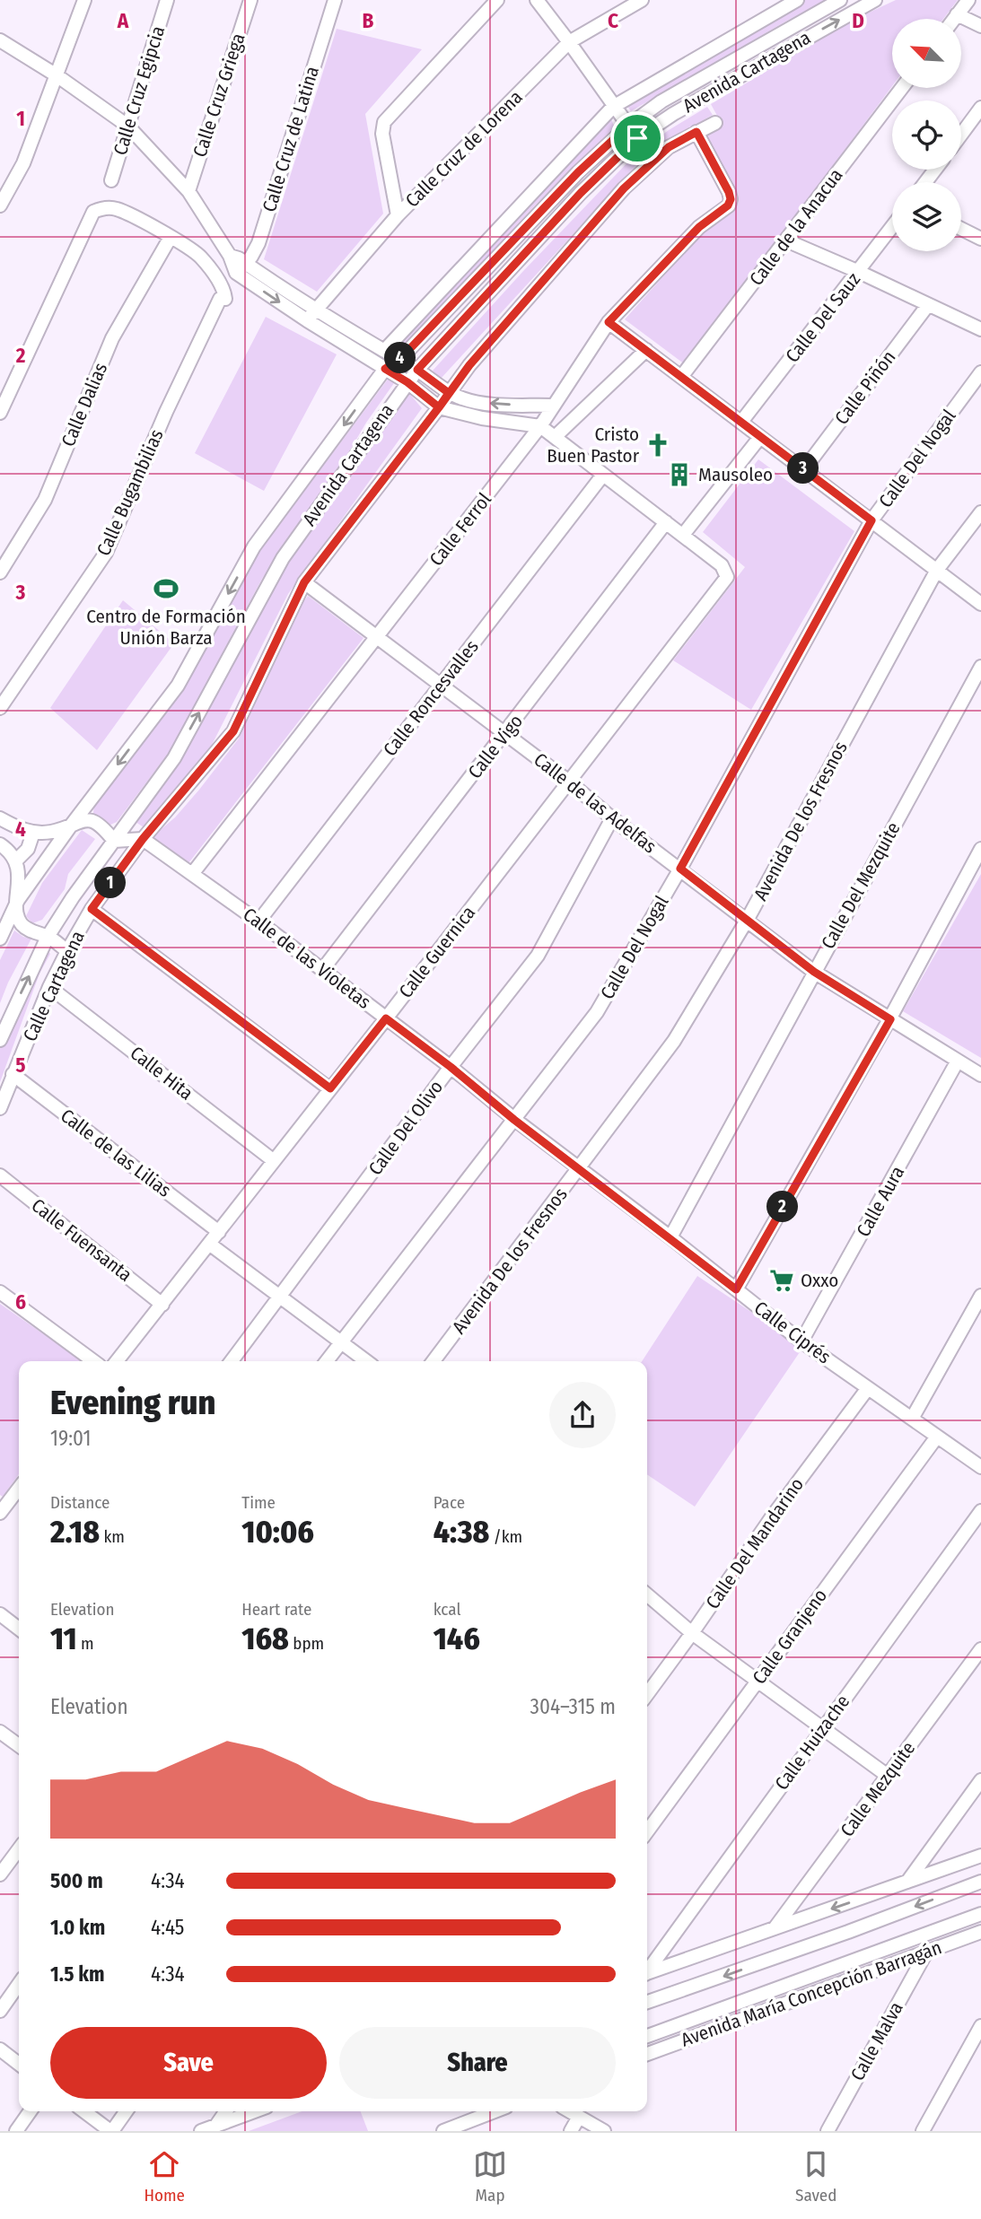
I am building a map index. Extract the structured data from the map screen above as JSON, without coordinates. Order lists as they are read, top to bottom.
{
  "streets": {
    "street": [
      "Avenida Cartagena",
      "Calle Cruz Egipcia",
      "Calle Cruz Griega",
      "Calle Cruz de Latina",
      "Calle Cruz de Lorena",
      "Calle de la Anacua",
      "Calle Del Sauz",
      "Calle Piñón",
      "Calle Dalias",
      "Calle Del Nogal",
      "Calle Bugambilias",
      "Calle Ferrol",
      "Calle Roncesvalles",
      "Calle Vigo",
      "Calle de las Adelfas",
      "Avenida De los Fresnos",
      "Calle Del Mezquite",
      "Calle Guernica",
      "Calle de las Violetas",
      "Calle Cartagena",
      "Calle Hita",
      "Calle Del Olivo",
      "Calle de las Lilias",
      "Calle Aura",
      "Calle Fuensanta",
      "Calle Ciprés",
      "Calle Del Mandarino",
      "Calle Granjeno",
      "Calle Huizache",
      "Calle Mezquite",
      "Avenida María Concepción Barragán",
      "Calle Malva"
    ]
  },
  "crossings": [
    ["Calle Dalias", "Calle Bugambilias"],
    ["Calle Del Nogal", "Calle de las Adelfas"],
    ["Calle Del Nogal", "Calle de las Violetas"],
    ["Calle Ferrol", "Calle de las Adelfas"],
    ["Calle Ferrol", "Calle de las Violetas"],
    ["Calle Ferrol", "Calle Cartagena"],
    ["Calle Roncesvalles", "Calle de las Adelfas"],
    ["Calle Roncesvalles", "Calle de las Violetas"],
    ["Calle Vigo", "Calle de las Adelfas"],
    ["Calle Vigo", "Calle de las Violetas"],
    ["Calle de las Adelfas", "Avenida De los Fresnos"],
    ["Calle de las Adelfas", "Calle Del Mezquite"],
    ["Calle de las Adelfas", "Calle Guernica"],
    ["Calle de las Adelfas", "Calle Cartagena"],
    ["Calle de las Adelfas", "Calle Del Olivo"],
    ["Calle de las Adelfas", "Calle Aura"],
    ["Avenida De los Fresnos", "Calle de las Violetas"],
    ["Avenida De los Fresnos", "Calle Ciprés"],
    ["Calle Del Mezquite", "Calle Ciprés"],
    ["Calle Guernica", "Calle de las Violetas"],
    ["Calle Guernica", "Calle Hita"],
    ["Calle Guernica", "Calle de las Lilias"],
    ["Calle Guernica", "Calle Fuensanta"],
    ["Calle de las Violetas", "Calle Cartagena"],
    ["Calle de las Violetas", "Calle Del Olivo"],
    ["Calle de las Violetas", "Calle Ciprés"],
    ["Calle Cartagena", "Calle Hita"],
    ["Calle Cartagena", "Calle de las Lilias"],
    ["Calle Aura", "Calle Ciprés"],
    ["Calle Ciprés", "Calle Del Mandarino"],
    ["Calle Ciprés", "Calle Granjeno"],
    ["Avenida María Concepción Barragán", "Calle Malva"]
  ],
  "places": {
    "church": ["Cristo Buen Pastor"],
    "building": ["Mausoleo"],
    "sports": ["Centro de Formación Unión Barza"],
    "supermarket": ["Oxxo"]
  },
  "north": "top left",
  "page": {
    "pins": [
      "4",
      "3",
      "1",
      "2"
    ],
    "heading": ["Evening run", "19:01"],
    "stats": [
      ["Distance", "2.18 km"],
      ["Time", "10:06"],
      ["Pace", "4:38 /km"],
      ["Elevation", "11 m"],
      ["Heart rate", "168 bpm"],
      ["kcal", "146"]
    ],
    "chart": ["Elevation", "304–315 m"],
    "list": [
      {
        "name": "500 m",
        "note": "4:34"
      },
      {
        "name": "1.0 km",
        "note": "4:45"
      },
      {
        "name": "1.5 km",
        "note": "4:34"
      }
    ],
    "buttons": ["Save", "Share"],
    "tabs": ["Home", "Map", "Saved"]
  },
  "grid": {
    "columns": [
      "A",
      "B",
      "C",
      "D"
    ],
    "rows": [
      "1",
      "2",
      "3",
      "4",
      "5",
      "6"
    ]
  }
}
